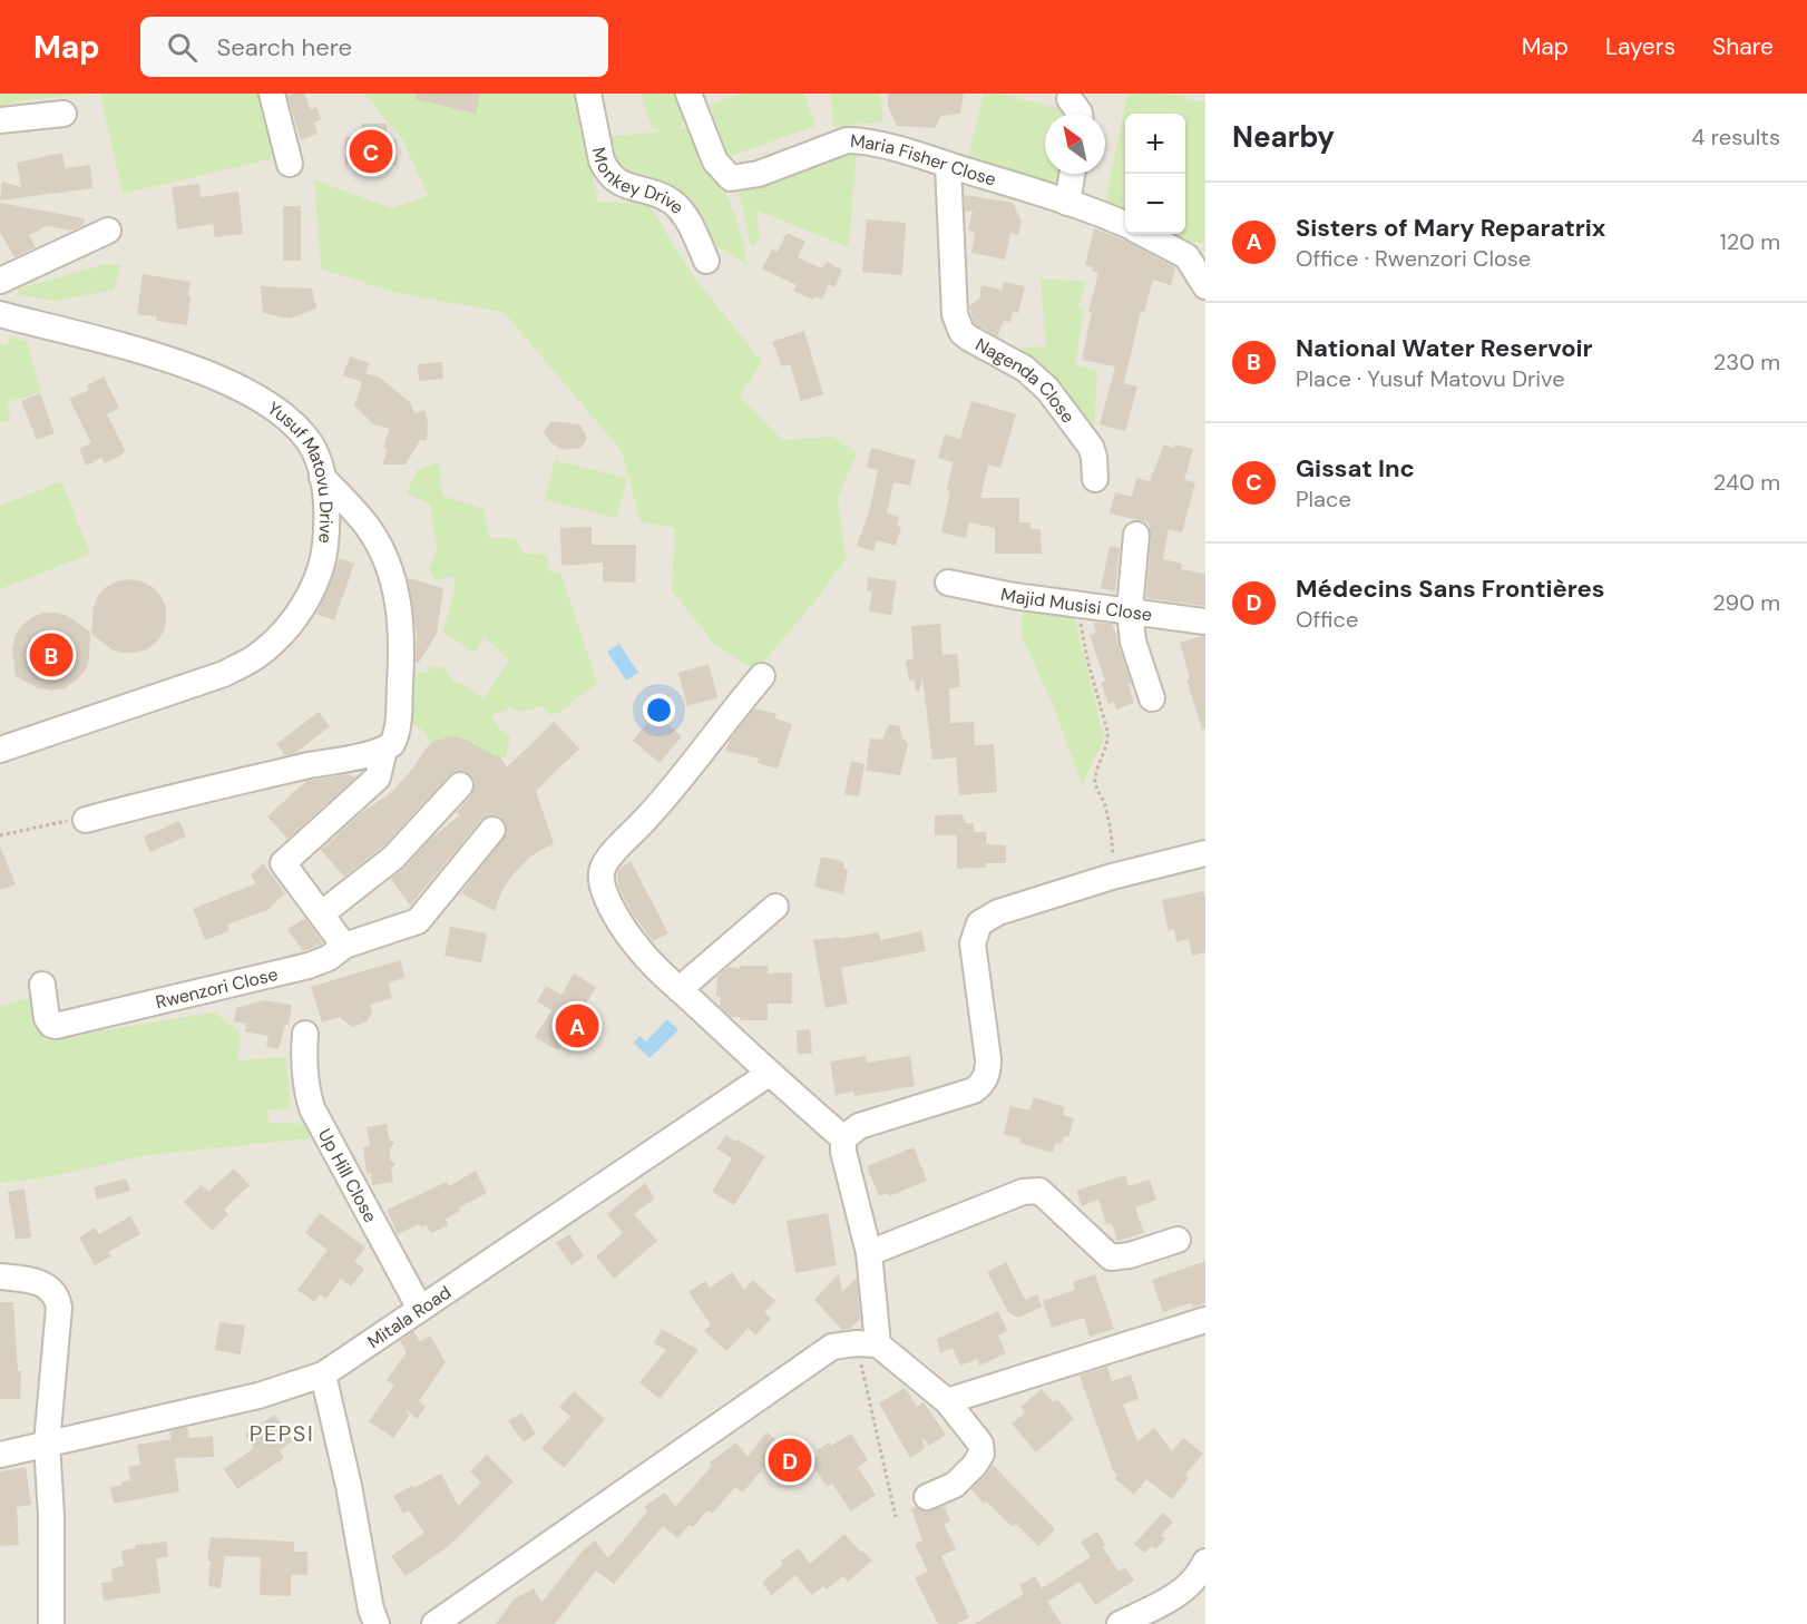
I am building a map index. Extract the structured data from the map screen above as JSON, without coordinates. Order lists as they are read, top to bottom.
{
  "streets": {
    "street": [
      "Maria Fisher Close",
      "Monkey Drive",
      "Nagenda Close",
      "Yusuf Matovu Drive",
      "Majid Musisi Close",
      "Rwenzori Close",
      "Up Hill Close",
      "Mitala Road"
    ]
  },
  "crossings": [
    ["Maria Fisher Close", "Nagenda Close"],
    ["Up Hill Close", "Mitala Road"]
  ],
  "districts": ["PEPSI"],
  "north": "top left",
  "page": {
    "header": "Map",
    "search": "Search here",
    "nav": ["Map", "Layers", "Share"],
    "heading": ["Nearby", "4 results"],
    "map_buttons": ["+", "−"],
    "pins": [
      "C",
      "B",
      "A",
      "D"
    ],
    "list": [
      {
        "mark": "A",
        "name": "Sisters of Mary Reparatrix",
        "note": "Office · Rwenzori Close",
        "value": "120 m"
      },
      {
        "mark": "B",
        "name": "National Water Reservoir",
        "note": "Place · Yusuf Matovu Drive",
        "value": "230 m"
      },
      {
        "mark": "C",
        "name": "Gissat Inc",
        "note": "Place",
        "value": "240 m"
      },
      {
        "mark": "D",
        "name": "Médecins Sans Frontières",
        "note": "Office",
        "value": "290 m"
      }
    ]
  }
}
